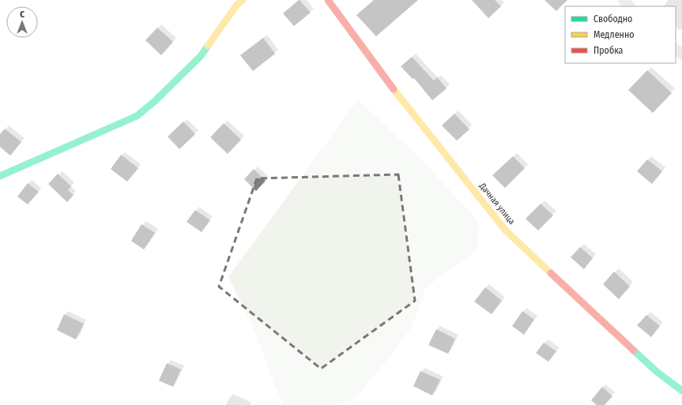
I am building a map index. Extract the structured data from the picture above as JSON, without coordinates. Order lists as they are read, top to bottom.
{
  "streets": {
    "street": ["Дачная улица"]
  },
  "legend": ["Свободно", "Медленно", "Пробка"],
  "north": "top"
}
